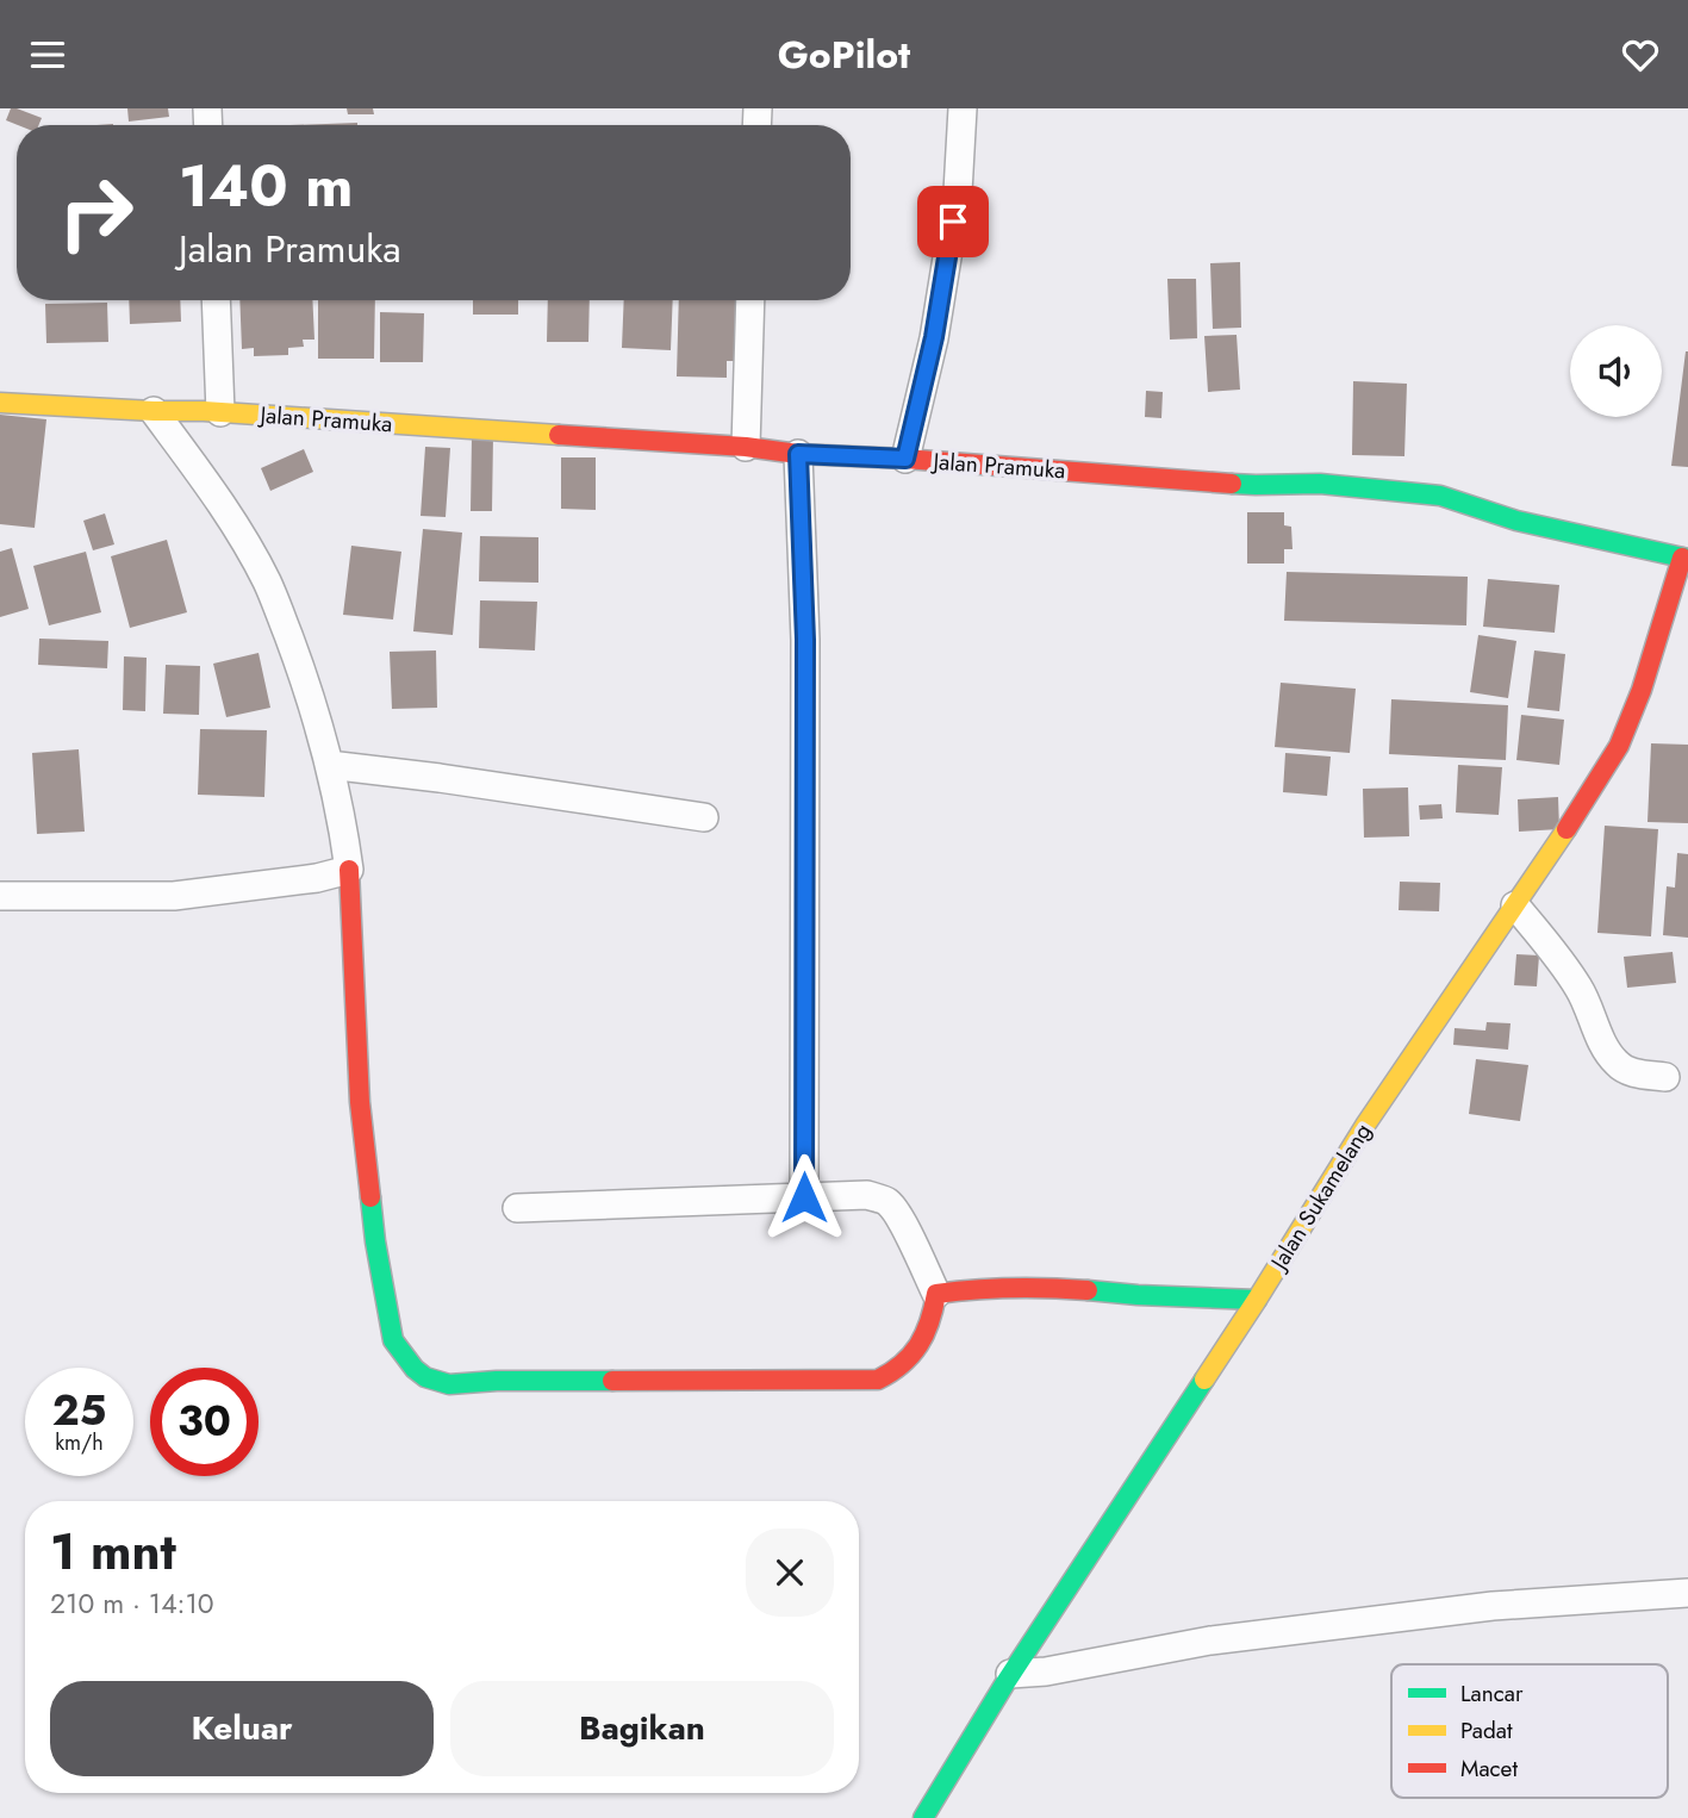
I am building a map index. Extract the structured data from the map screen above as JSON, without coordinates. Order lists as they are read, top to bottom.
{
  "streets": {
    "street": ["Jalan Pramuka", "Jalan Sukamelang"]
  },
  "crossings": [
    ["Jalan Pramuka", "Jalan Sukamelang"]
  ],
  "legend": ["Lancar", "Padat", "Macet"],
  "page": {
    "header": "GoPilot",
    "turn": ["140 m", "Jalan Pramuka"],
    "speed": "25 km/h",
    "limit": "30",
    "heading": ["1 mnt", "210 m · 14:10"],
    "buttons": ["Keluar", "Bagikan"]
  }
}
